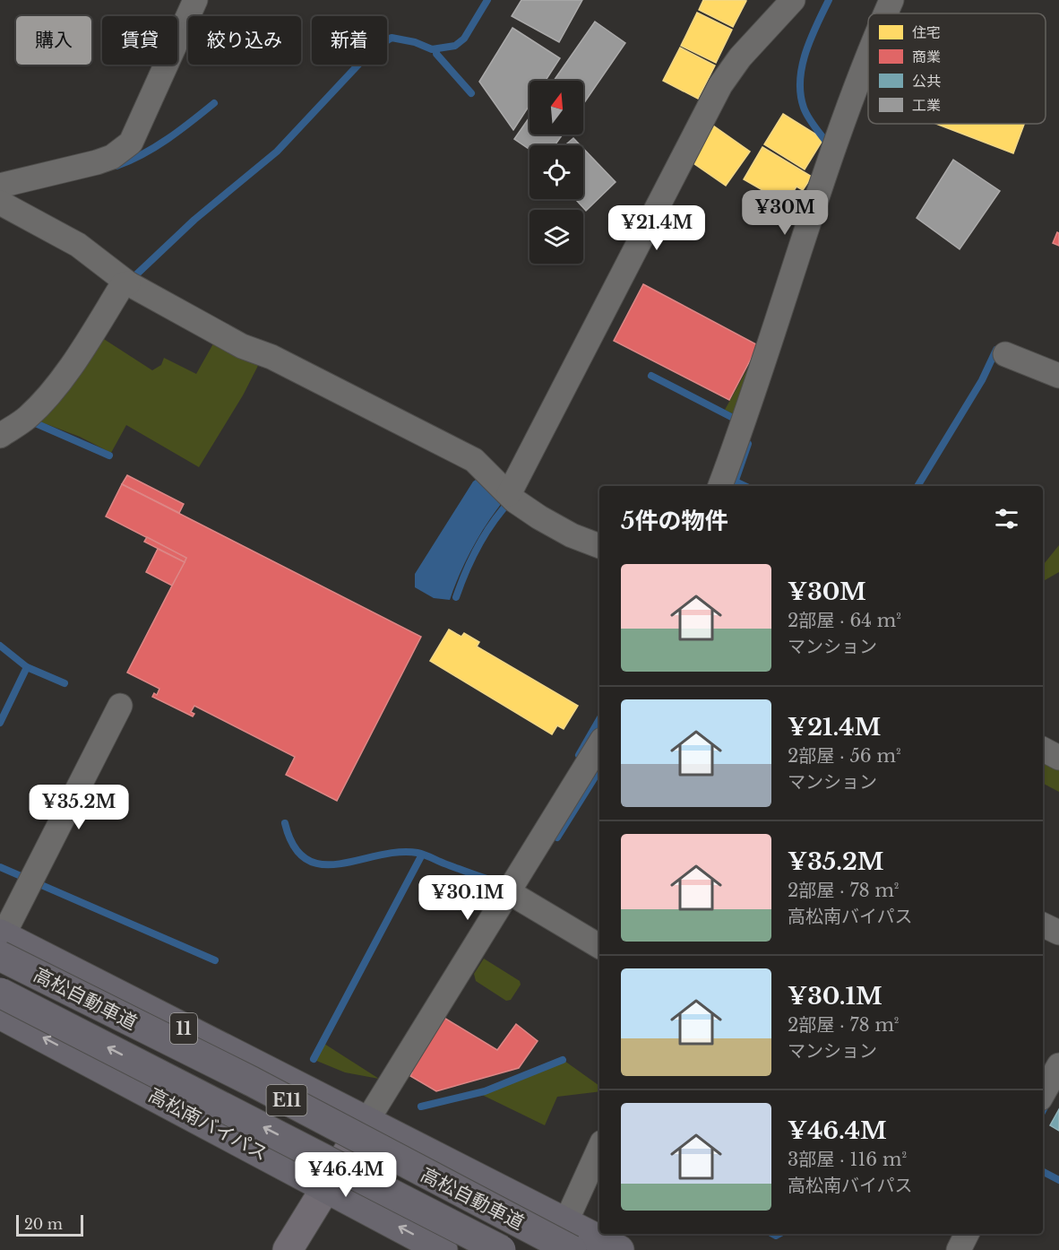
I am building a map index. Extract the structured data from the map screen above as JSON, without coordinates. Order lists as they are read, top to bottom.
{
  "streets": {
    "highway": [
      "高松自動車道",
      "11",
      "E11",
      "高松南バイパス"
    ]
  },
  "crossings": [
    ["高松自動車道", "11"]
  ],
  "legend": [
    "住宅",
    "商業",
    "公共",
    "工業"
  ],
  "scale_bar": "20 m",
  "north": "top",
  "page": {
    "chip": [
      "購入",
      "賃貸",
      "絞り込み",
      "新着"
    ],
    "price": [
      "¥30M",
      "¥21.4M",
      "¥35.2M",
      "¥30.1M",
      "¥46.4M"
    ],
    "heading": "5件の物件",
    "list": [
      {
        "name": "¥30M",
        "note": "2部屋 · 64 m² · マンション"
      },
      {
        "name": "¥21.4M",
        "note": "2部屋 · 56 m² · マンション"
      },
      {
        "name": "¥35.2M",
        "note": "2部屋 · 78 m² · 高松南バイパス"
      },
      {
        "name": "¥30.1M",
        "note": "2部屋 · 78 m² · マンション"
      },
      {
        "name": "¥46.4M",
        "note": "3部屋 · 116 m² · 高松南バイパス"
      }
    ],
    "scale": "20 m"
  }
}
